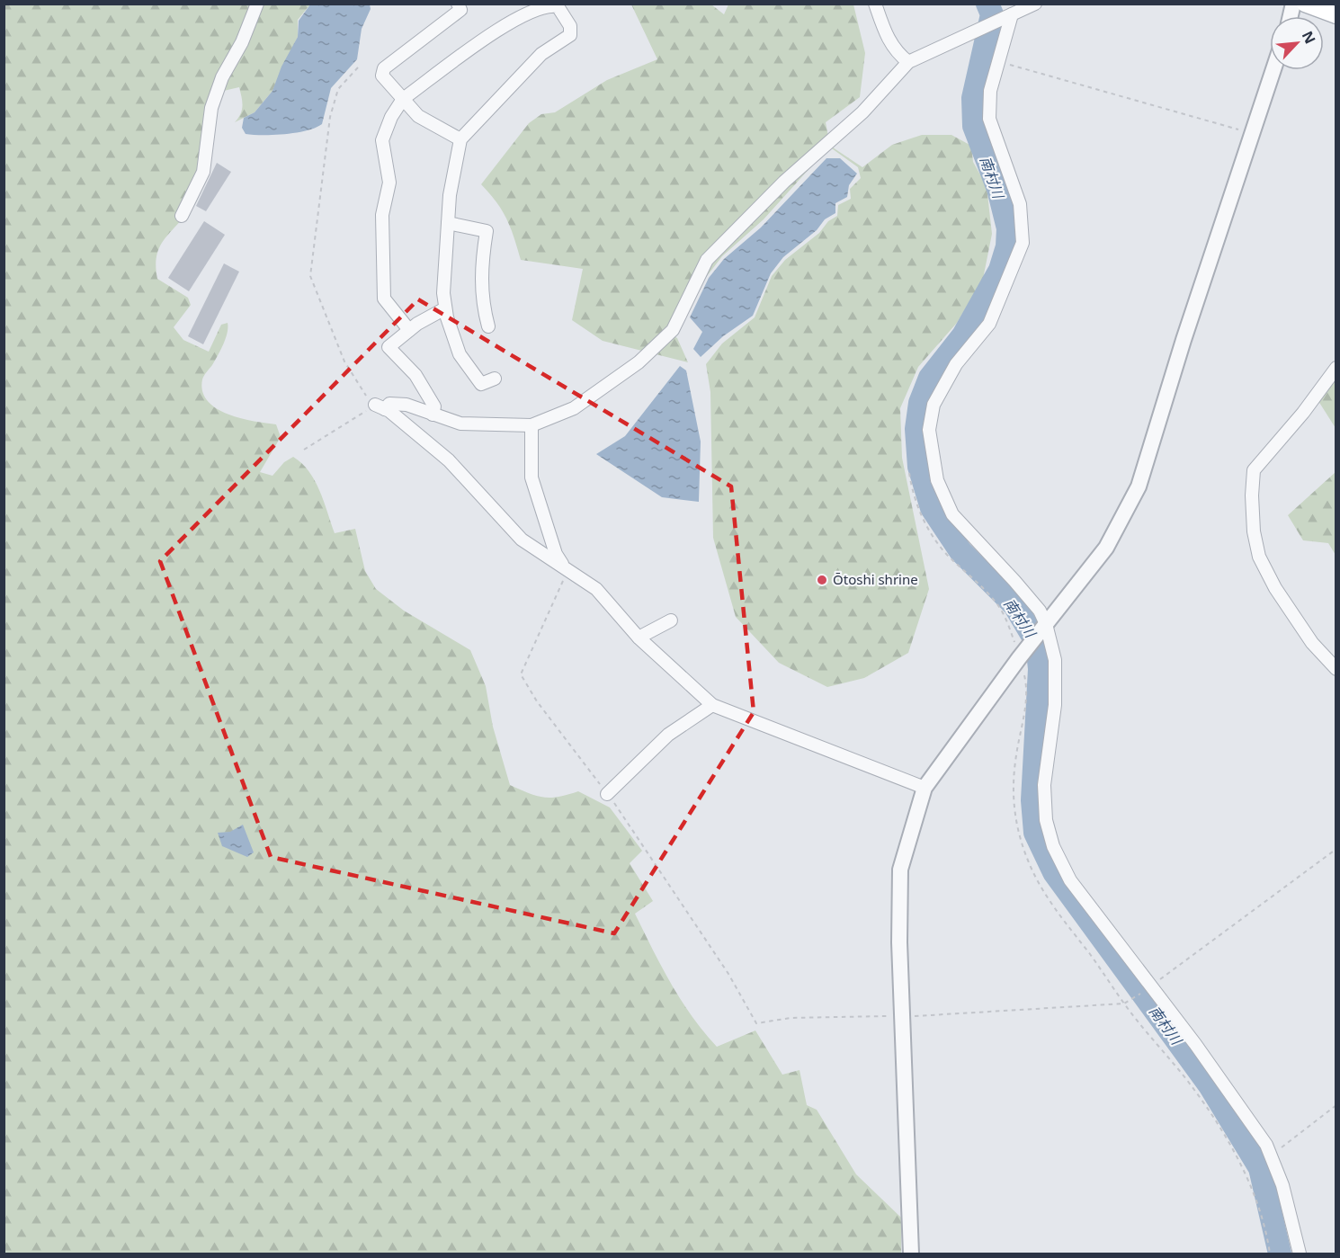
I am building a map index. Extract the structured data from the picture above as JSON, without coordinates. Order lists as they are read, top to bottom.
{
  "water": ["南村川"],
  "places": ["Ōtoshi shrine"],
  "north": "top right"
}
